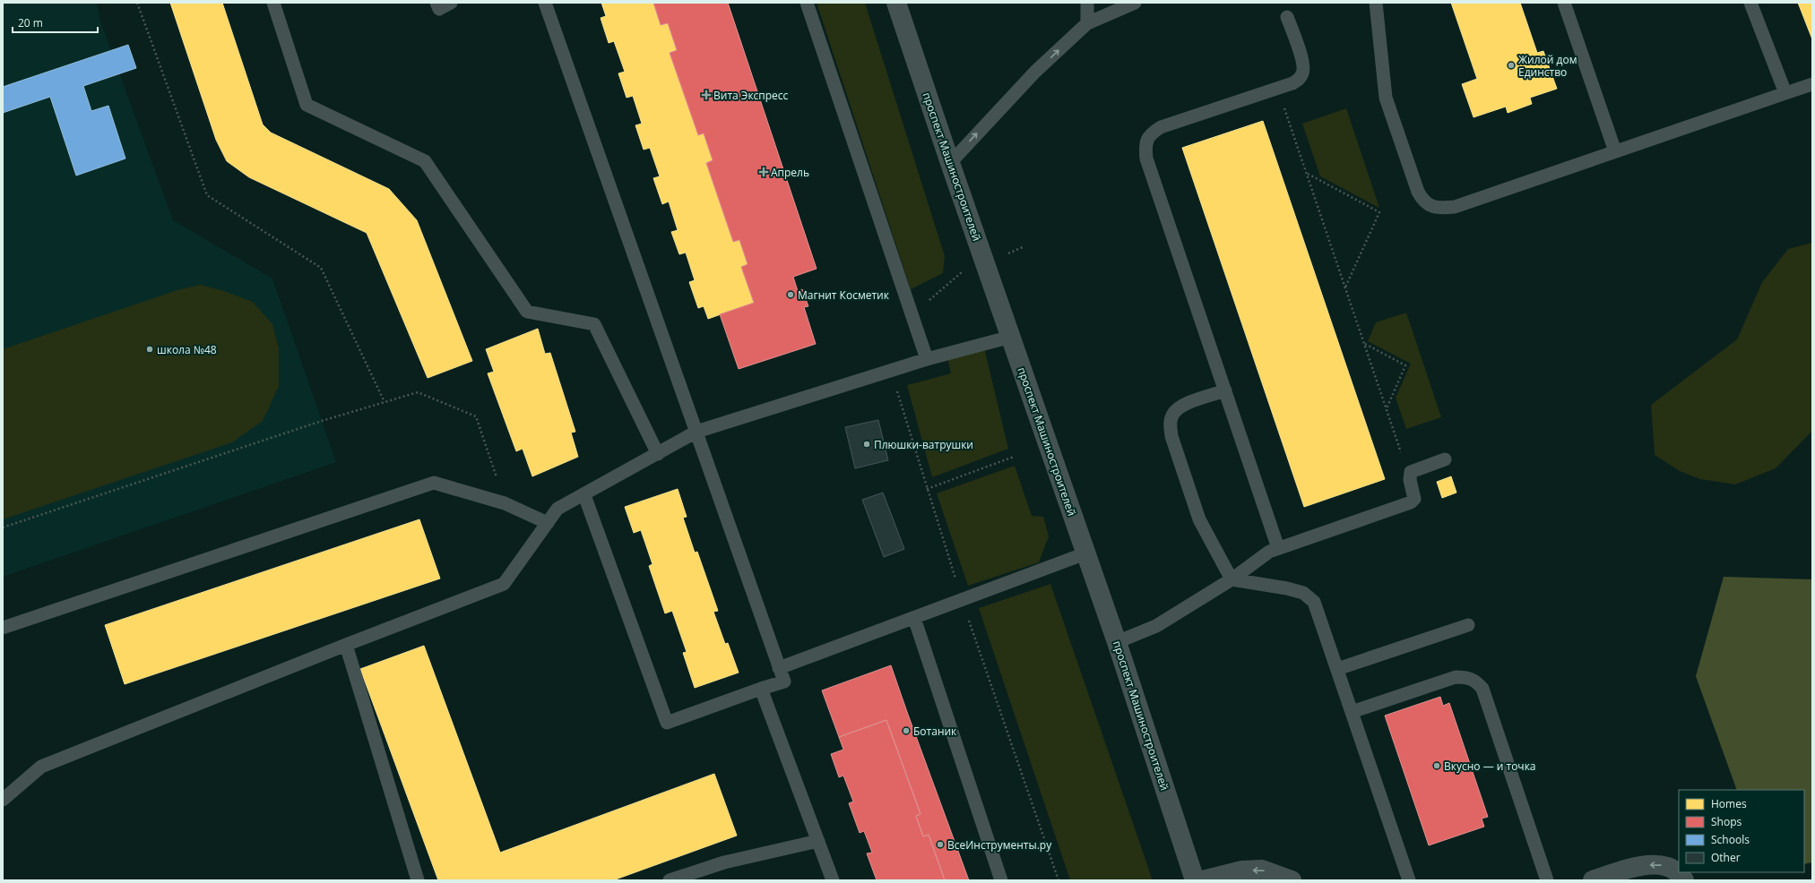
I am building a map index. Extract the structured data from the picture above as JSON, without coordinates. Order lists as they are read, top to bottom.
{
  "streets": {
    "street": ["проспект Машиностроителей"]
  },
  "places": {
    "other": [
      "Жилой дом Единство",
      "Магнит Косметик",
      "школа №48",
      "Плюшки-ватрушки",
      "Ботаник",
      "Вкусно — и точка",
      "ВсеИнструменты.ру"
    ],
    "health": ["Вита Экспресс", "Апрель"]
  },
  "legend": [
    "Homes",
    "Shops",
    "Schools",
    "Other"
  ],
  "scale_bar": "20 m"
}
